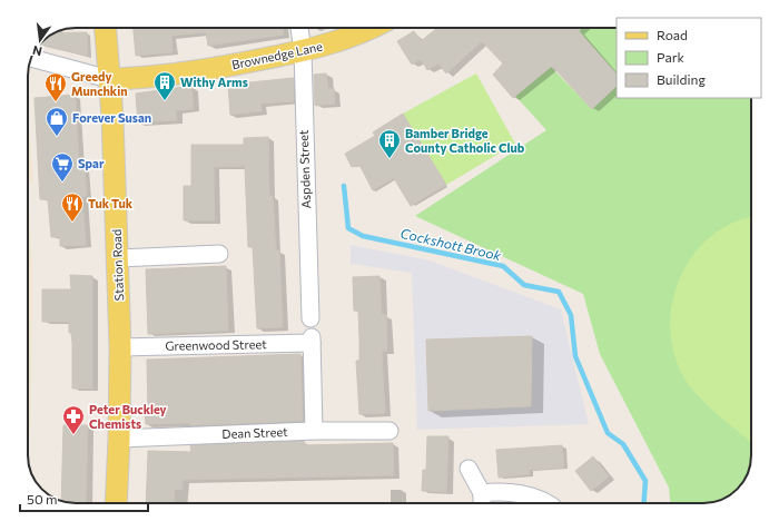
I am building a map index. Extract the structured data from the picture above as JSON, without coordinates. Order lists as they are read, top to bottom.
{
  "streets": {
    "main road": ["Brownedge Lane", "Station Road"],
    "street": ["Aspden Street", "Greenwood Street", "Dean Street"]
  },
  "crossings": [
    ["Brownedge Lane", "Aspden Street"],
    ["Brownedge Lane", "Station Road"],
    ["Station Road", "Greenwood Street"],
    ["Station Road", "Dean Street"],
    ["Greenwood Street", "Dean Street"]
  ],
  "water": ["Cockshott Brook"],
  "places": {
    "building": ["Withy Arms", "Bamber Bridge County Catholic Club"],
    "restaurant": ["Greedy Munchkin", "Tuk Tuk"],
    "shop": ["Forever Susan"],
    "supermarket": ["Spar"],
    "pharmacy": ["Peter Buckley Chemists"]
  },
  "legend": ["Road", "Park", "Building"],
  "scale_bar": "50 m",
  "north": "bottom"
}
